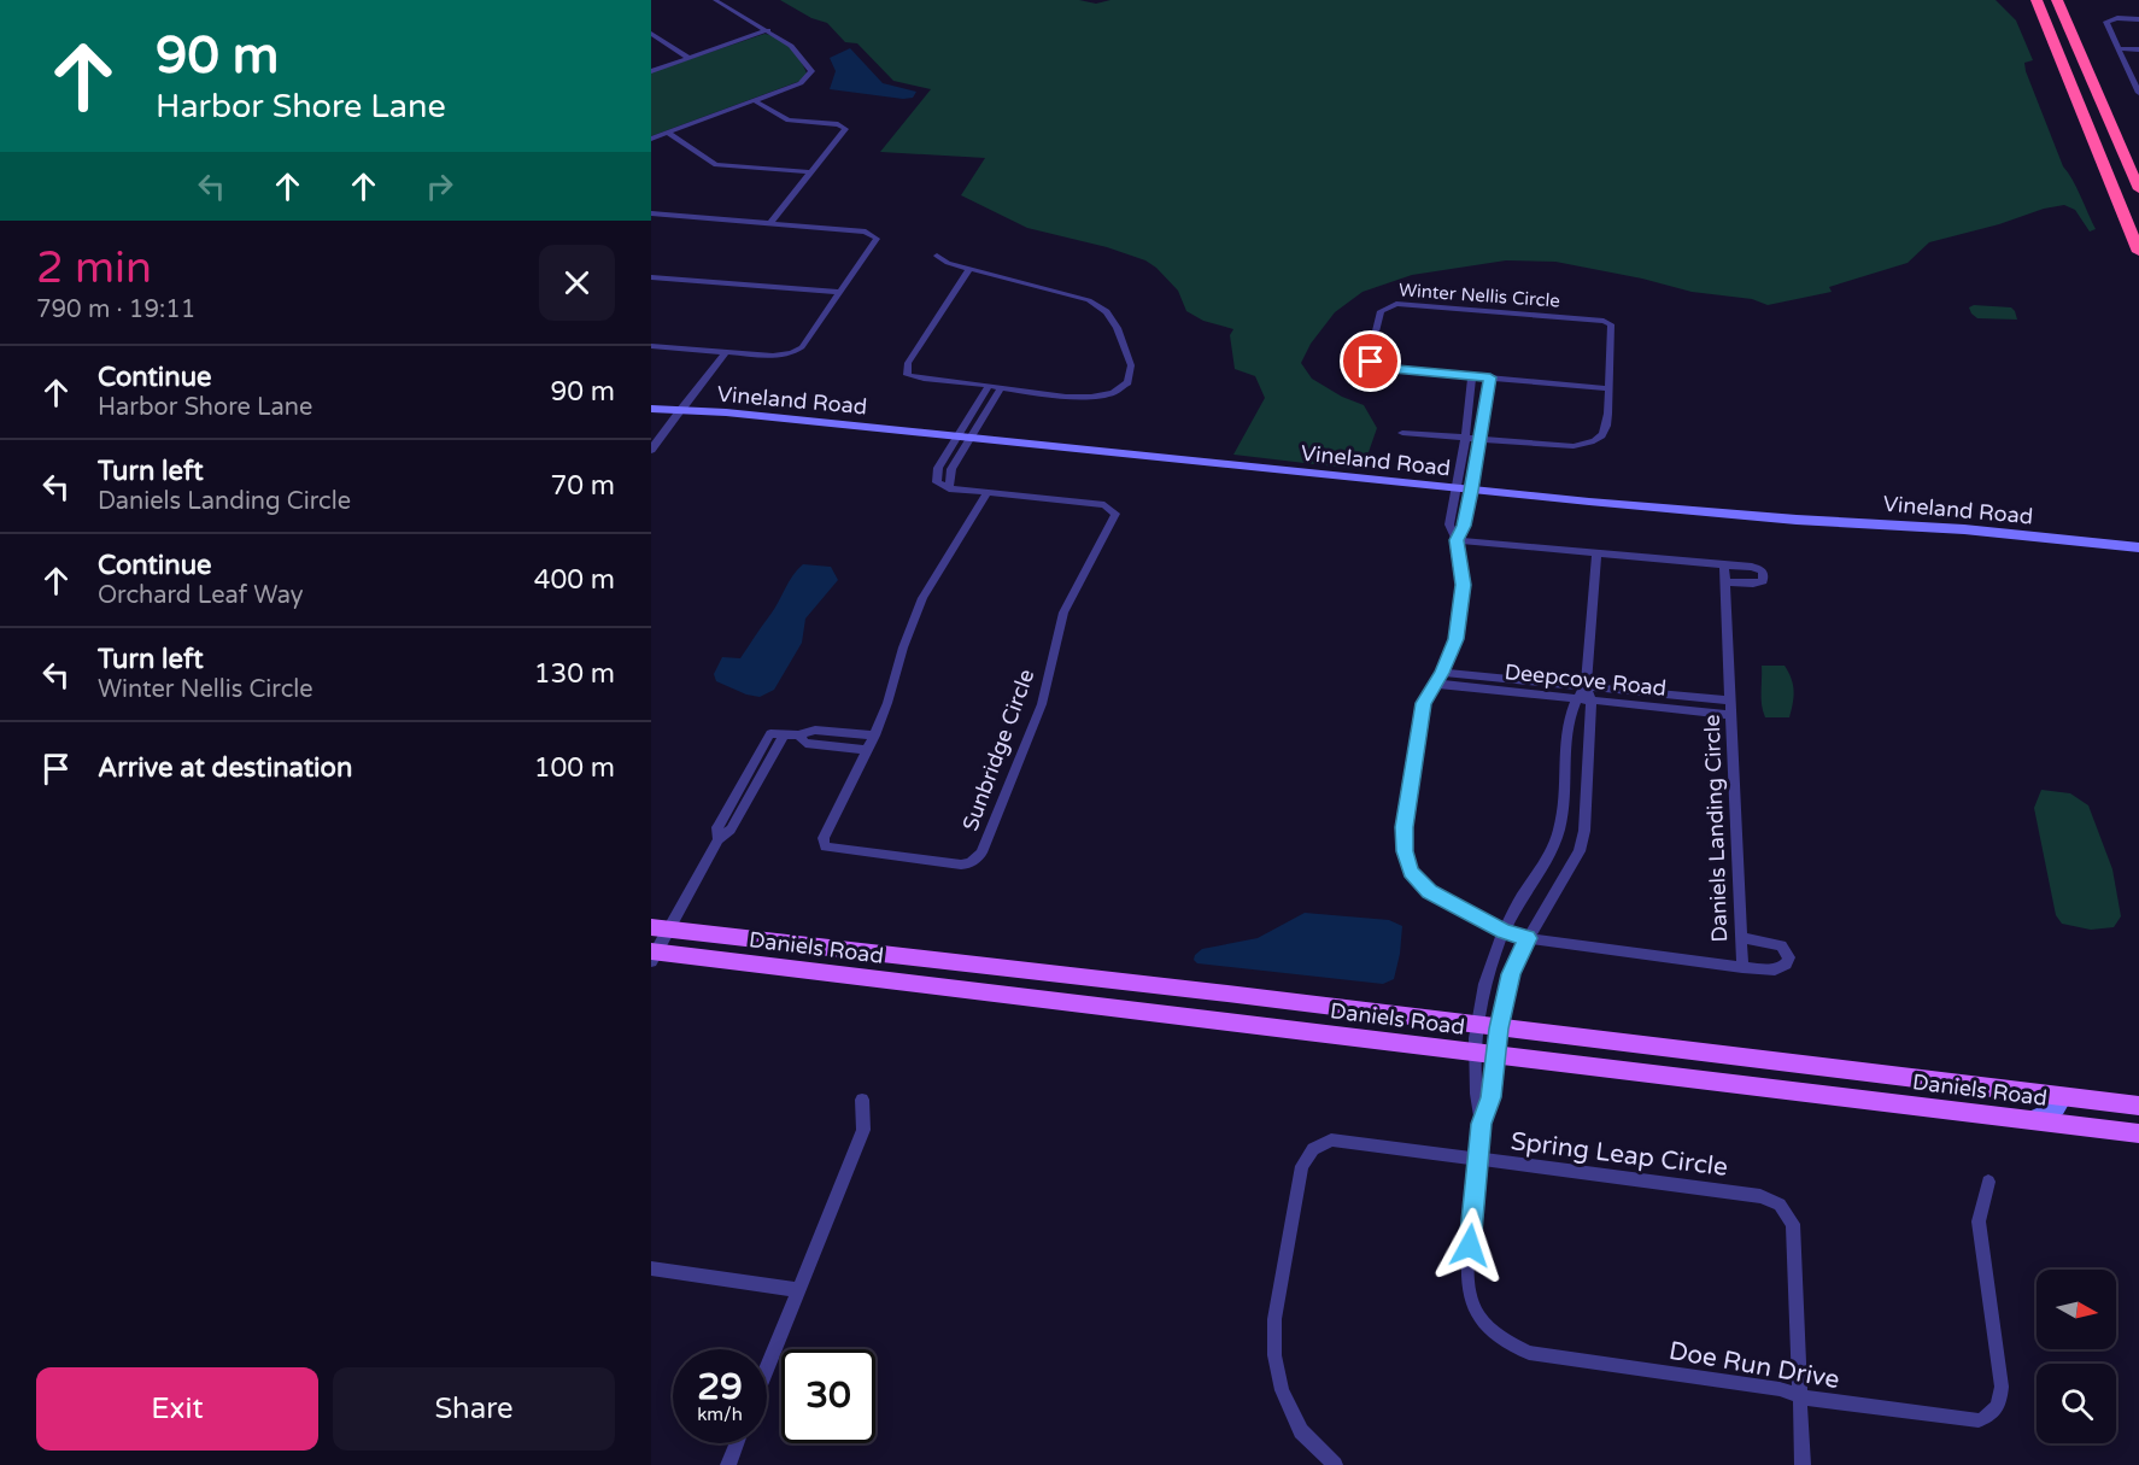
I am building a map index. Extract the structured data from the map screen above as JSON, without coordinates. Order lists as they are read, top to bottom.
{
  "streets": {
    "main road": ["Vineland Road", "Daniels Road"],
    "street": [
      "Winter Nellis Circle",
      "Deepcove Road",
      "Sunbridge Circle",
      "Daniels Landing Circle",
      "Spring Leap Circle",
      "Doe Run Drive"
    ]
  },
  "crossings": [
    ["Winter Nellis Circle", "Daniels Landing Circle"],
    ["Vineland Road", "Daniels Landing Circle"],
    ["Deepcove Road", "Daniels Landing Circle"],
    ["Deepcove Road", "Doe Run Drive"],
    ["Daniels Landing Circle", "Doe Run Drive"],
    ["Daniels Road", "Doe Run Drive"],
    ["Spring Leap Circle", "Doe Run Drive"]
  ],
  "north": "right",
  "page": {
    "turn": ["90 m", "Harbor Shore Lane"],
    "heading": ["2 min", "790 m · 19:11"],
    "list": [
      {
        "name": "Continue",
        "note": "Harbor Shore Lane",
        "value": "90 m"
      },
      {
        "name": "Turn left",
        "note": "Daniels Landing Circle",
        "value": "70 m"
      },
      {
        "name": "Continue",
        "note": "Orchard Leaf Way",
        "value": "400 m"
      },
      {
        "name": "Turn left",
        "note": "Winter Nellis Circle",
        "value": "130 m"
      },
      {
        "name": "Arrive at destination",
        "value": "100 m"
      }
    ],
    "speed": "29 km/h",
    "limit": "30",
    "buttons": ["Exit", "Share"]
  }
}
